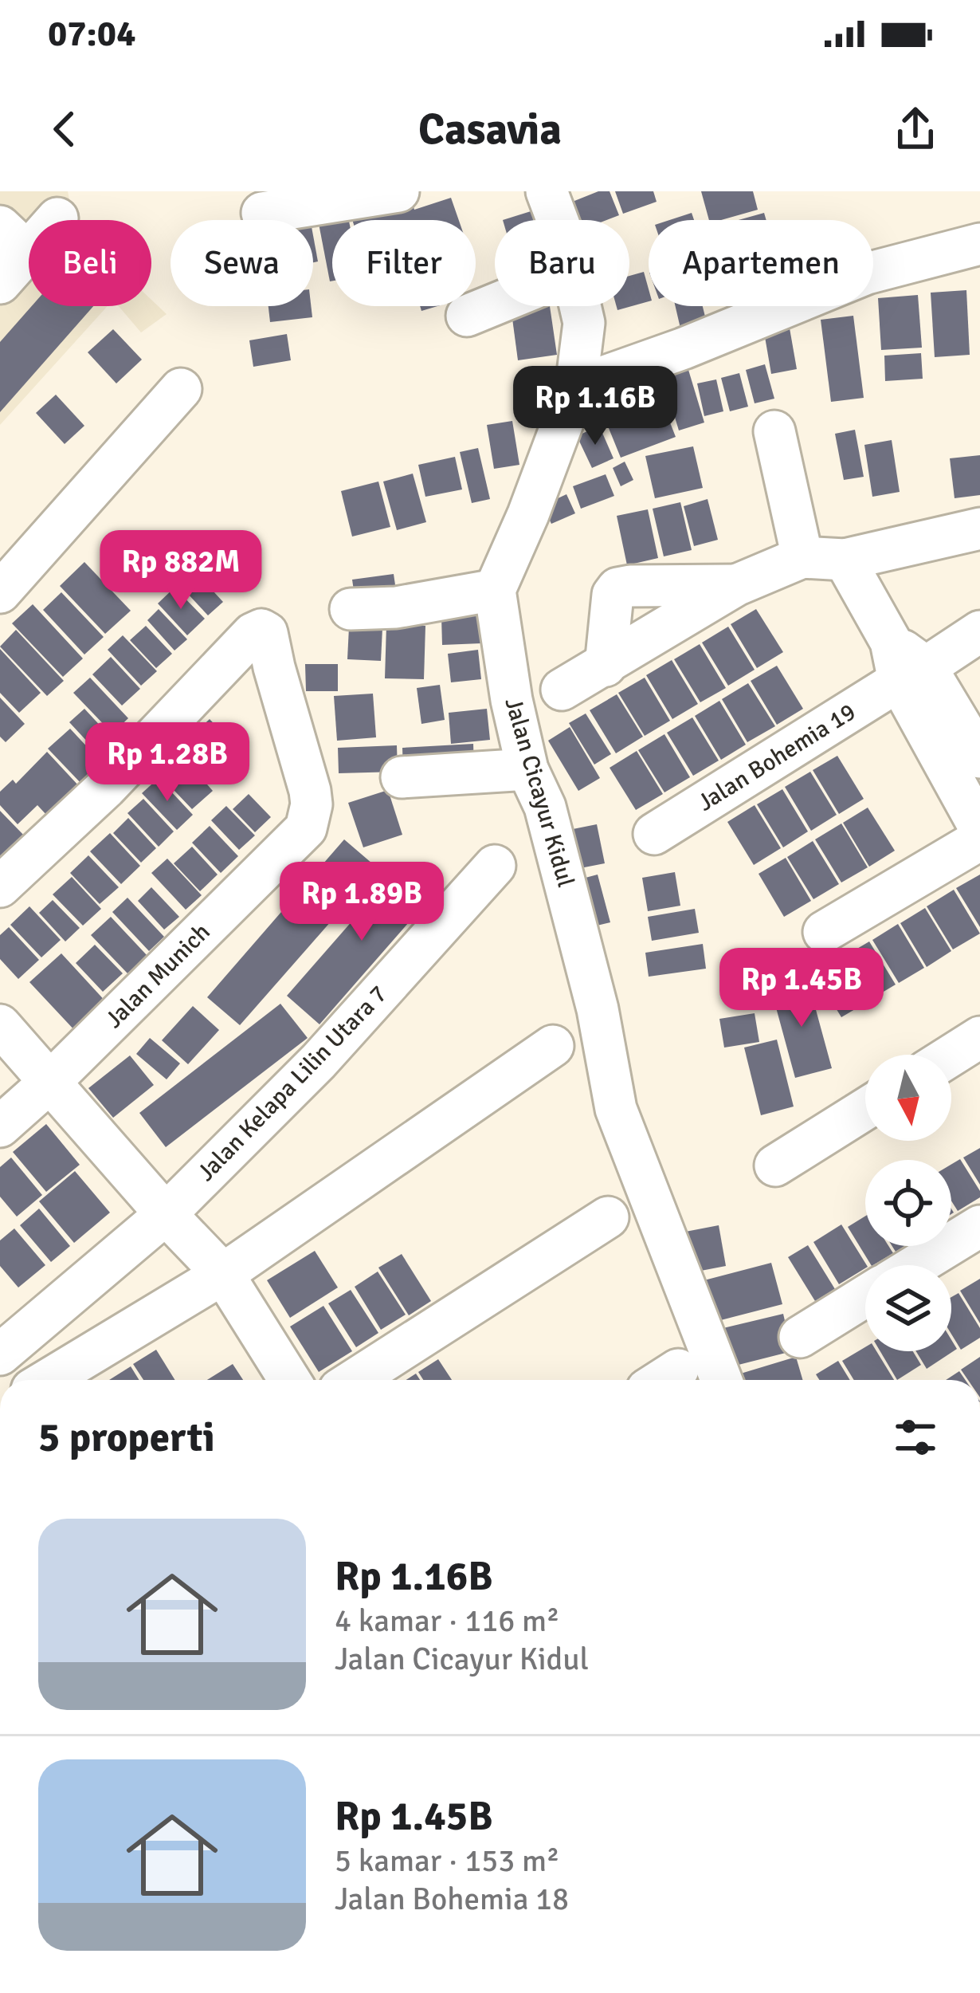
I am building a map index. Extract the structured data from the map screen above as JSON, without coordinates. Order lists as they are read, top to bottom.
{
  "streets": {
    "street": [
      "Jalan Bohemia 19",
      "Jalan Cicayur Kidul",
      "Jalan Munich",
      "Jalan Kelapa Lilin Utara 7"
    ]
  },
  "north": "bottom",
  "page": {
    "status": "07:04",
    "header": "Casavia",
    "chip": [
      "Beli",
      "Sewa",
      "Filter",
      "Baru",
      "Apartemen"
    ],
    "price": [
      "Rp 1.16B",
      "Rp 882M",
      "Rp 1.28B",
      "Rp 1.89B",
      "Rp 1.45B"
    ],
    "heading": "5 properti",
    "list": [
      {
        "name": "Rp 1.16B",
        "note": "4 kamar · 116 m² · Jalan Cicayur Kidul"
      },
      {
        "name": "Rp 1.45B",
        "note": "5 kamar · 153 m² · Jalan Bohemia 18"
      }
    ]
  }
}
